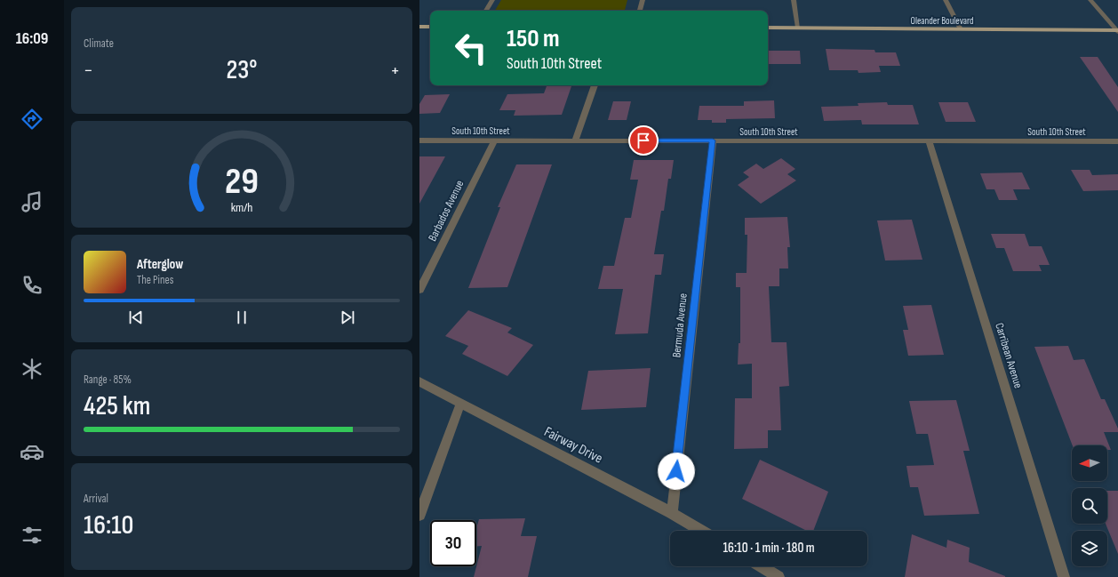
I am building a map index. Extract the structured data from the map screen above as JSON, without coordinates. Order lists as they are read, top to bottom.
{
  "streets": {
    "main road": ["Oleander Boulevard"],
    "street": [
      "South 10th Street",
      "Barbados Avenue",
      "Bermuda Avenue",
      "Carribean Avenue",
      "Fairway Drive"
    ]
  },
  "crossings": [
    ["South 10th Street", "Barbados Avenue"],
    ["South 10th Street", "Bermuda Avenue"],
    ["South 10th Street", "Carribean Avenue"],
    ["Bermuda Avenue", "Fairway Drive"]
  ],
  "north": "left",
  "page": {
    "tabs": "16:09",
    "tile": [
      "Climate",
      ["Range · 85%", "425 km"],
      ["Arrival", "16:10"]
    ],
    "turn": ["150 m", "South 10th Street"],
    "heat": ["−", "23°", "+"],
    "song": ["Afterglow", "The Pines"],
    "limit": "30",
    "trip": "16:10 · 1 min · 180 m",
    "gauge": ["29", "km/h"]
  }
}
